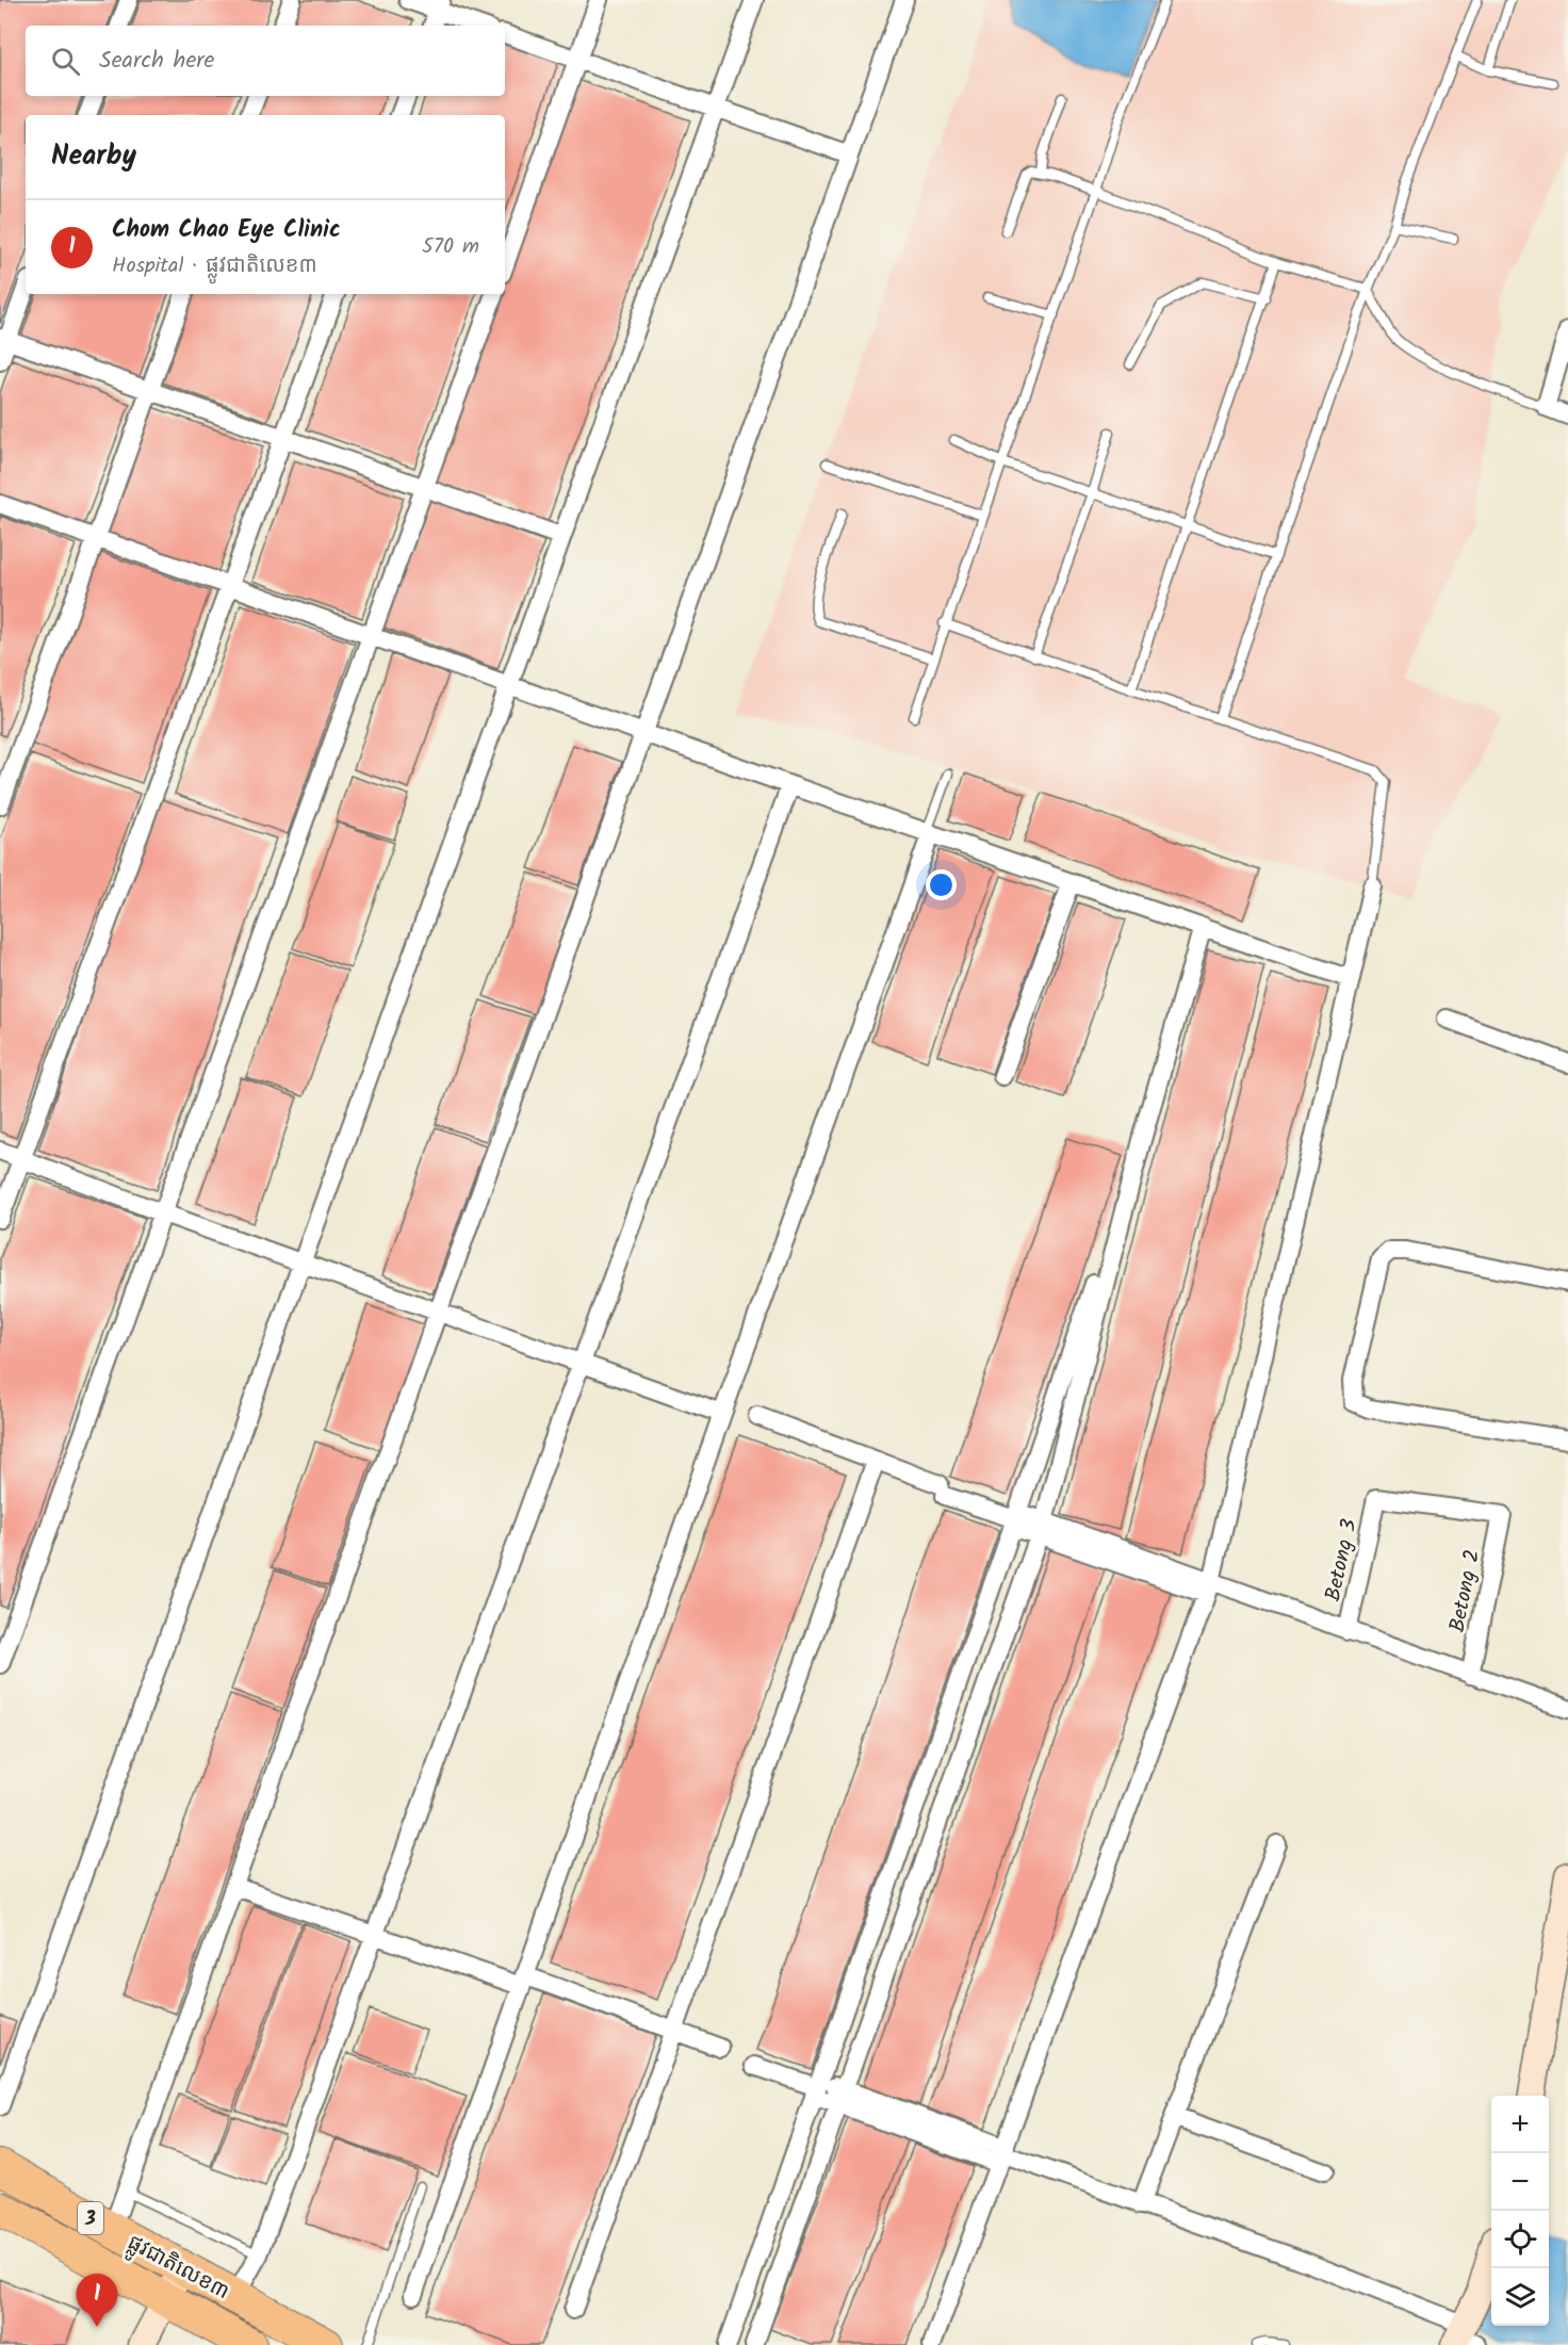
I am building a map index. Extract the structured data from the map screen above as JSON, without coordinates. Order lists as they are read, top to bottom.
{
  "streets": {
    "highway": ["3", "ផ្លូវជាតិលេខ៣"],
    "street": ["Betong 3", "Betong 2"]
  },
  "crossings": [
    ["Betong 3", "Betong 2"]
  ],
  "page": {
    "search": "Search here",
    "heading": "Nearby",
    "list": [
      {
        "mark": "1",
        "name": "Chom Chao Eye Clinic",
        "note": "Hospital · ផ្លូវជាតិលេខ៣",
        "value": "570 m"
      }
    ],
    "map_buttons": ["+", "−"],
    "pins": "1"
  }
}
